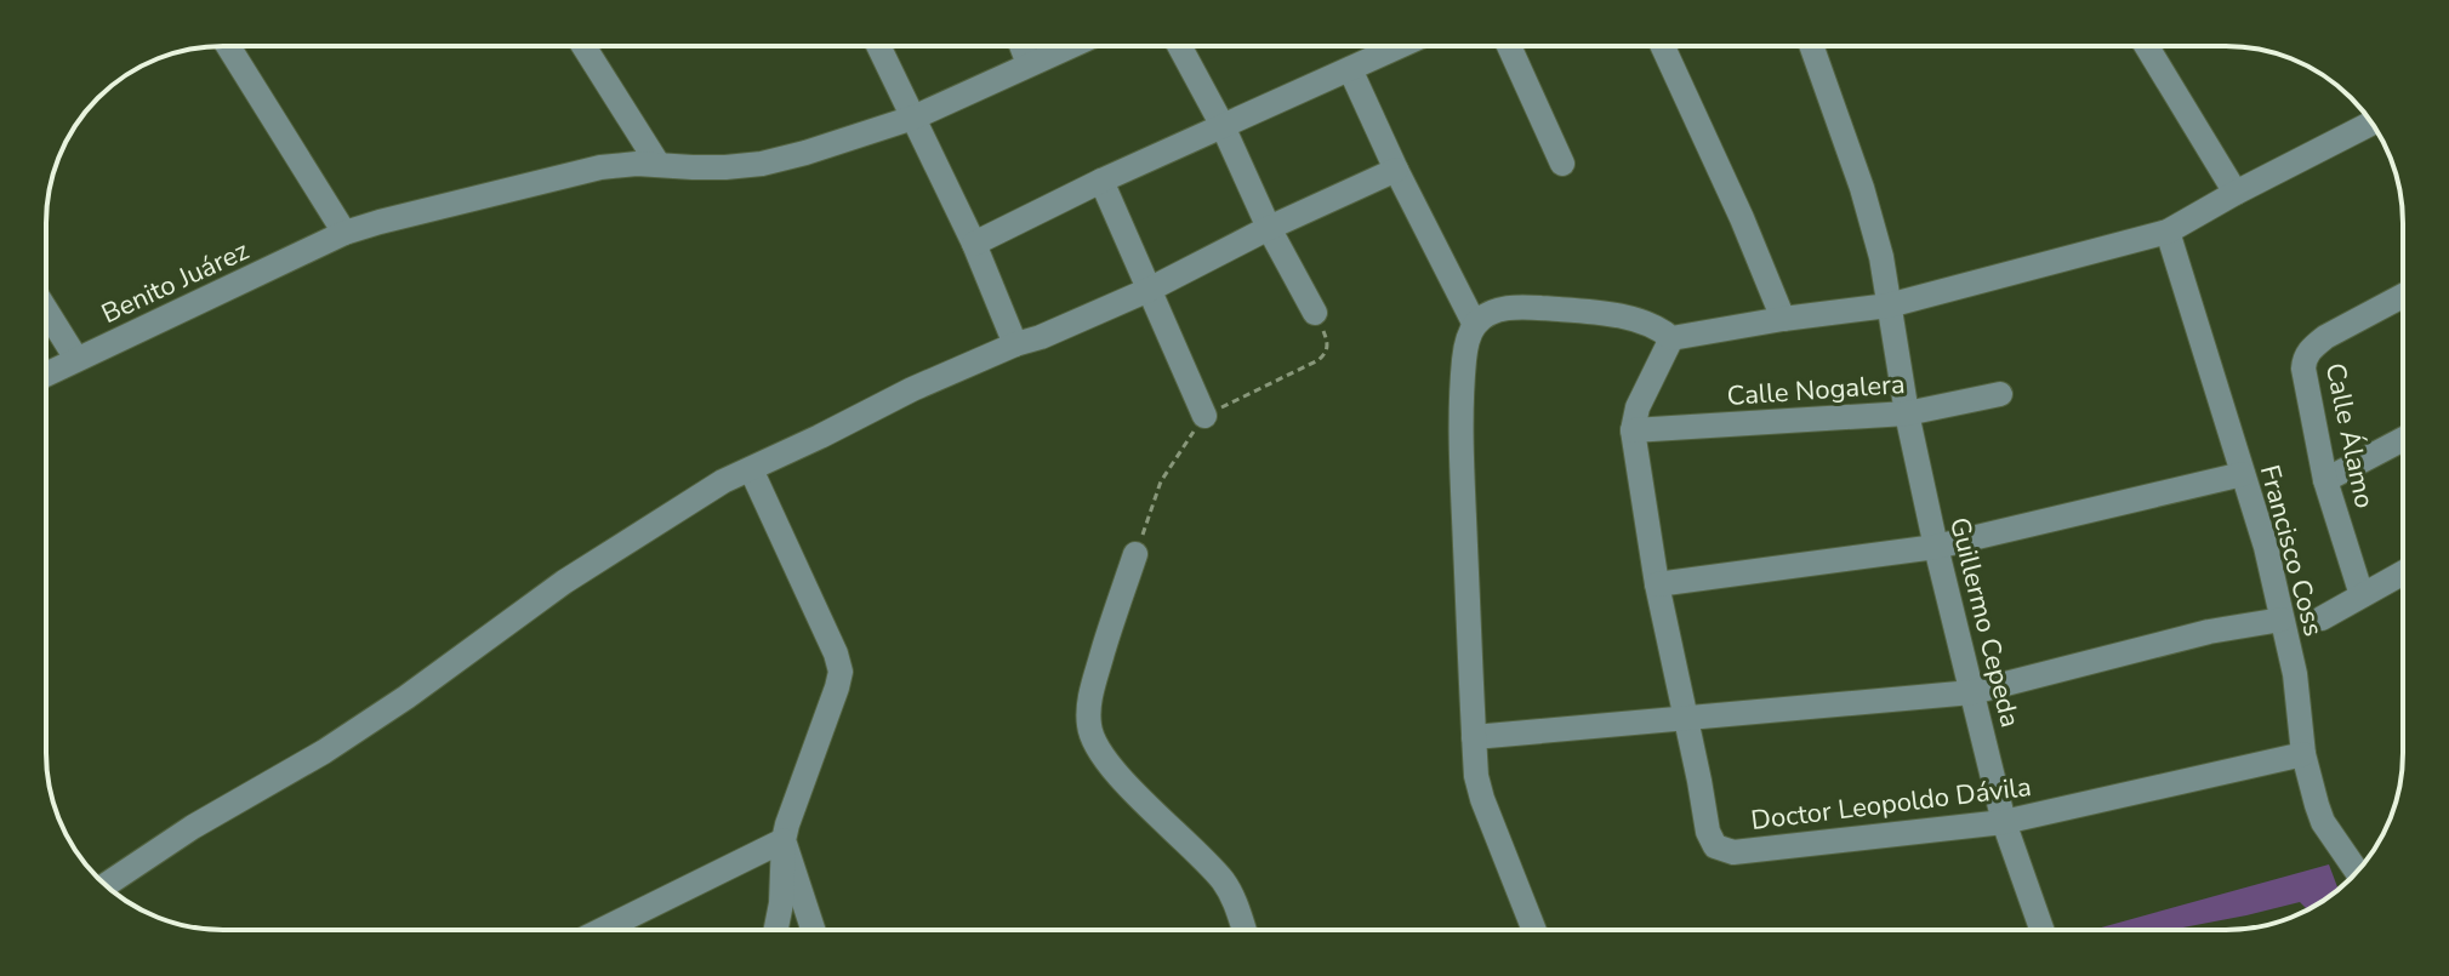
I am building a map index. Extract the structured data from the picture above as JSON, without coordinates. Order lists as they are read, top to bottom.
{
  "streets": {
    "street": [
      "Benito Juárez",
      "Calle Nogalera",
      "Calle Álamo",
      "Francisco Coss",
      "Guillermo Cepeda",
      "Doctor Leopoldo Dávila"
    ]
  },
  "crossings": [
    ["Calle Nogalera", "Guillermo Cepeda"],
    ["Calle Nogalera", "Doctor Leopoldo Dávila"],
    ["Francisco Coss", "Doctor Leopoldo Dávila"],
    ["Guillermo Cepeda", "Doctor Leopoldo Dávila"]
  ]
}
